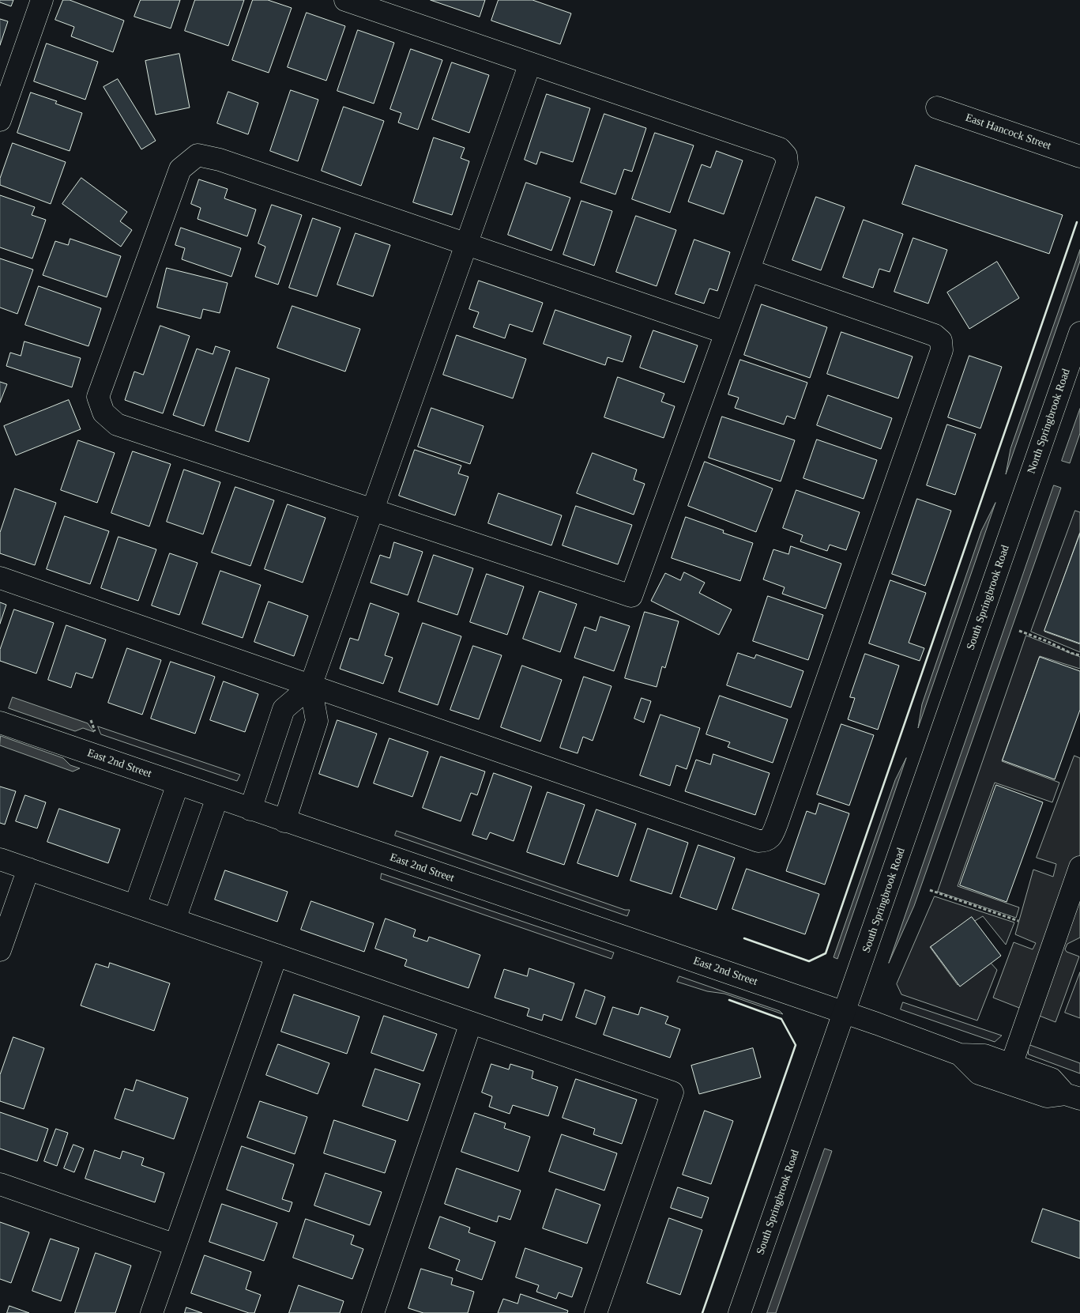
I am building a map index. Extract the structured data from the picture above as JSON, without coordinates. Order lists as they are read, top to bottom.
{
  "streets": {
    "main road": [
      "East Hancock Street",
      "North Springbrook Road",
      "South Springbrook Road",
      "East 2nd Street"
    ]
  },
  "crossings": [
    ["North Springbrook Road", "South Springbrook Road"],
    ["South Springbrook Road", "East 2nd Street"]
  ]
}
